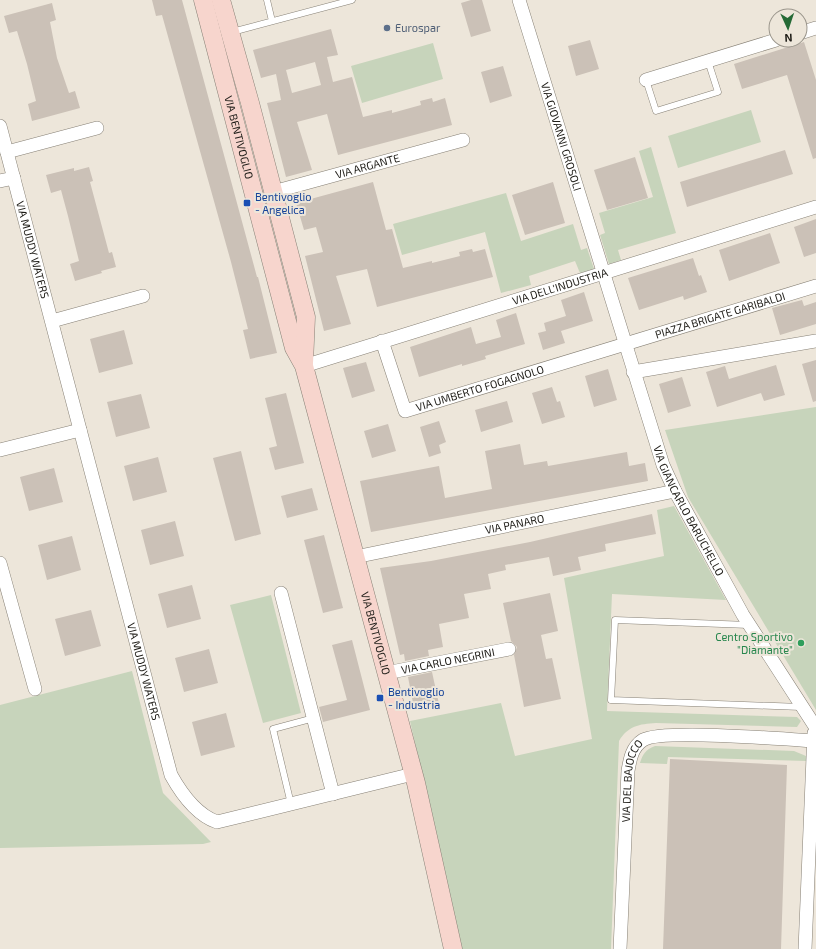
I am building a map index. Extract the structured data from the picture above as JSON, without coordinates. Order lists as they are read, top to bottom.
{
  "streets": {
    "street": [
      "VIA GIOVANNI GROSOLI",
      "VIA BENTIVOGLIO",
      "VIA ARGANTE",
      "VIA MUDDY WATERS",
      "VIA DELL'INDUSTRIA",
      "PIAZZA BRIGATE GARIBALDI",
      "VIA UMBERTO FOGAGNOLO",
      "VIA GIANCARLO BARUCHELLO",
      "VIA PANARO",
      "VIA CARLO NEGRINI",
      "VIA DEL BAJOCCO"
    ]
  },
  "crossings": [
    ["VIA GIOVANNI GROSOLI", "VIA DELL'INDUSTRIA"],
    ["VIA GIOVANNI GROSOLI", "VIA GIANCARLO BARUCHELLO"],
    ["VIA BENTIVOGLIO", "VIA ARGANTE"],
    ["VIA BENTIVOGLIO", "VIA MUDDY WATERS"],
    ["VIA BENTIVOGLIO", "VIA DELL'INDUSTRIA"],
    ["VIA BENTIVOGLIO", "VIA PANARO"],
    ["VIA BENTIVOGLIO", "VIA CARLO NEGRINI"],
    ["VIA DELL'INDUSTRIA", "VIA UMBERTO FOGAGNOLO"],
    ["VIA DELL'INDUSTRIA", "VIA GIANCARLO BARUCHELLO"],
    ["PIAZZA BRIGATE GARIBALDI", "VIA UMBERTO FOGAGNOLO"],
    ["PIAZZA BRIGATE GARIBALDI", "VIA GIANCARLO BARUCHELLO"],
    ["VIA UMBERTO FOGAGNOLO", "VIA GIANCARLO BARUCHELLO"],
    ["VIA GIANCARLO BARUCHELLO", "VIA PANARO"],
    ["VIA GIANCARLO BARUCHELLO", "VIA DEL BAJOCCO"]
  ],
  "places": {
    "other": ["Eurospar", "Centro Sportivo \"Diamante\""],
    "transit": ["Bentivoglio - Angelica", "Bentivoglio - Industria"]
  },
  "north": "bottom"
}
